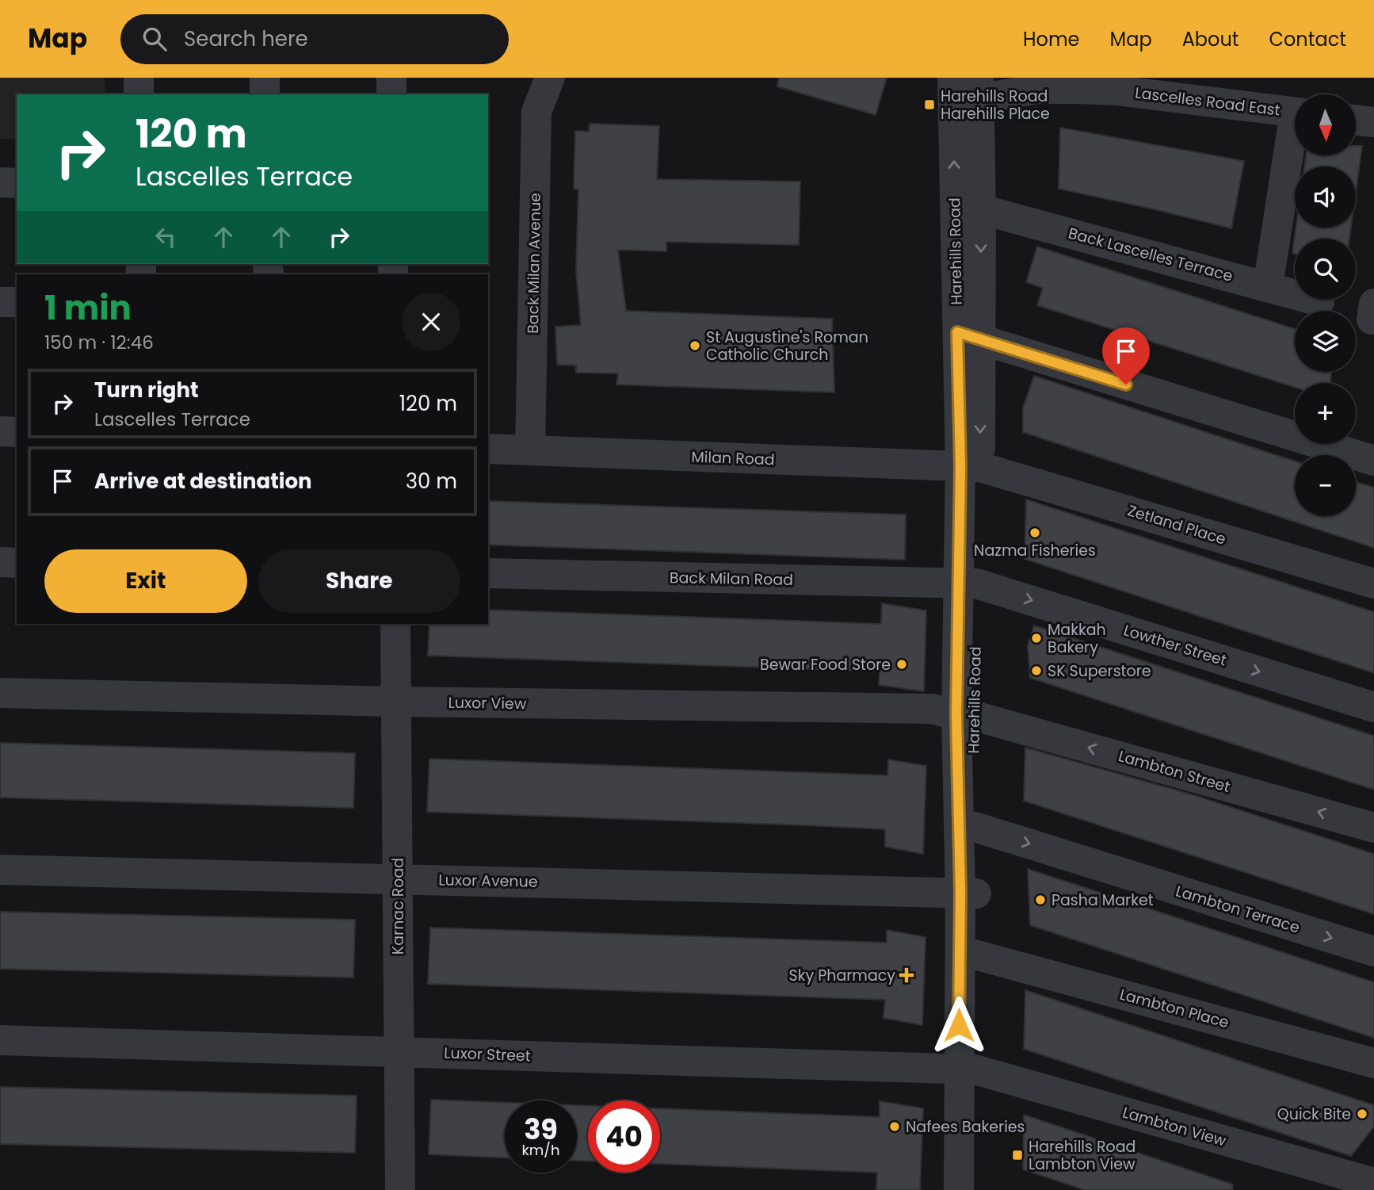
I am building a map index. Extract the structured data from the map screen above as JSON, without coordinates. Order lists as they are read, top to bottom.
{
  "streets": {
    "street": [
      "Lascelles Road East",
      "Harehills Road",
      "Back Lascelles Terrace",
      "Back Milan Avenue",
      "Milan Road",
      "Zetland Place",
      "Back Milan Road",
      "Lowther Street",
      "Luxor View",
      "Lambton Street",
      "Luxor Avenue",
      "Karnac Road",
      "Lambton Terrace",
      "Lambton Place",
      "Luxor Street",
      "Lambton View"
    ]
  },
  "crossings": [
    ["Lascelles Road East", "Harehills Road"],
    ["Harehills Road", "Back Lascelles Terrace"],
    ["Harehills Road", "Milan Road"],
    ["Harehills Road", "Zetland Place"],
    ["Harehills Road", "Back Milan Road"],
    ["Harehills Road", "Lowther Street"],
    ["Harehills Road", "Luxor View"],
    ["Harehills Road", "Lambton Street"],
    ["Harehills Road", "Luxor Avenue"],
    ["Harehills Road", "Lambton Terrace"],
    ["Harehills Road", "Lambton Place"],
    ["Harehills Road", "Luxor Street"],
    ["Harehills Road", "Lambton View"],
    ["Back Milan Avenue", "Milan Road"],
    ["Milan Road", "Zetland Place"],
    ["Back Milan Road", "Lowther Street"],
    ["Luxor View", "Lambton Street"],
    ["Luxor View", "Karnac Road"],
    ["Luxor Avenue", "Karnac Road"],
    ["Karnac Road", "Luxor Street"],
    ["Luxor Street", "Lambton View"]
  ],
  "one_way": ["Lambton Street", "Lambton Terrace"],
  "places": {
    "transit": ["Harehills Road Harehills Place", "Harehills Road Lambton View"],
    "other": [
      "St Augustine's Roman Catholic Church",
      "Nazma Fisheries",
      "Makkah Bakery",
      "Bewar Food Store",
      "SK Superstore",
      "Pasha Market",
      "Quick Bite",
      "Nafees Bakeries"
    ],
    "health": ["Sky Pharmacy"]
  },
  "north": "bottom",
  "page": {
    "header": "Map",
    "search": "Search here",
    "nav": [
      "Home",
      "Map",
      "About",
      "Contact"
    ],
    "map_buttons": ["+", "−"],
    "turn": ["120 m", "Lascelles Terrace"],
    "heading": ["1 min", "150 m · 12:46"],
    "list": [
      {
        "name": "Turn right",
        "note": "Lascelles Terrace",
        "value": "120 m"
      },
      {
        "name": "Arrive at destination",
        "value": "30 m"
      }
    ],
    "buttons": ["Exit", "Share"],
    "speed": "39 km/h",
    "limit": "40"
  }
}
